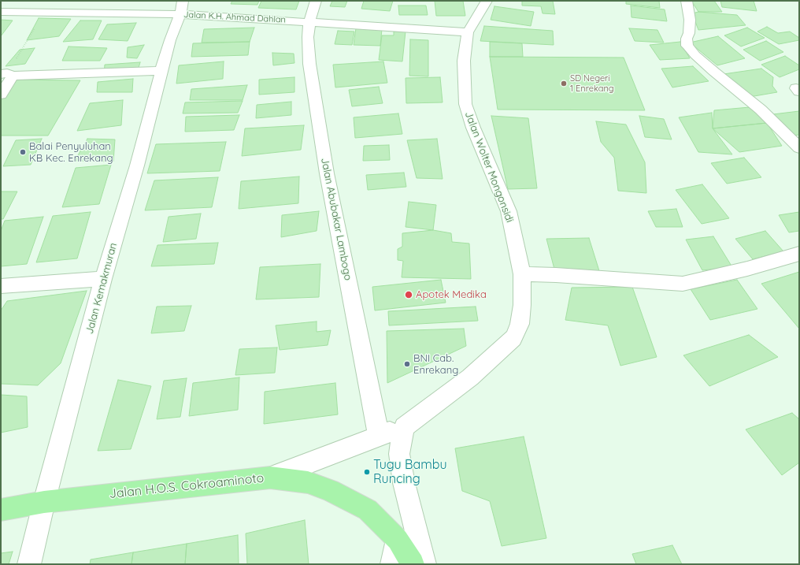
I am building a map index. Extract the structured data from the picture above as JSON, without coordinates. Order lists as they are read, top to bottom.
{
  "streets": {
    "highway": ["Jalan H.O.S. Cokroaminoto"],
    "street": [
      "Jalan K.H. Ahmad Dahlan",
      "Jalan Wolter Mongonsidi",
      "Jalan Abubakar Lambogo",
      "Jalan Kemakmuran"
    ]
  },
  "crossings": [
    ["Jalan K.H. Ahmad Dahlan", "Jalan Wolter Mongonsidi"],
    ["Jalan K.H. Ahmad Dahlan", "Jalan Abubakar Lambogo"],
    ["Jalan K.H. Ahmad Dahlan", "Jalan Kemakmuran"],
    ["Jalan Wolter Mongonsidi", "Jalan Abubakar Lambogo"],
    ["Jalan Wolter Mongonsidi", "Jalan H.O.S. Cokroaminoto"],
    ["Jalan Kemakmuran", "Jalan H.O.S. Cokroaminoto"]
  ],
  "places": [
    "SD Negeri 1 Enrekang",
    "Balai Penyuluhan KB Kec. Enrekang",
    "Apotek Medika",
    "BNI Cab. Enrekang",
    "Tugu Bambu Runcing"
  ]
}
